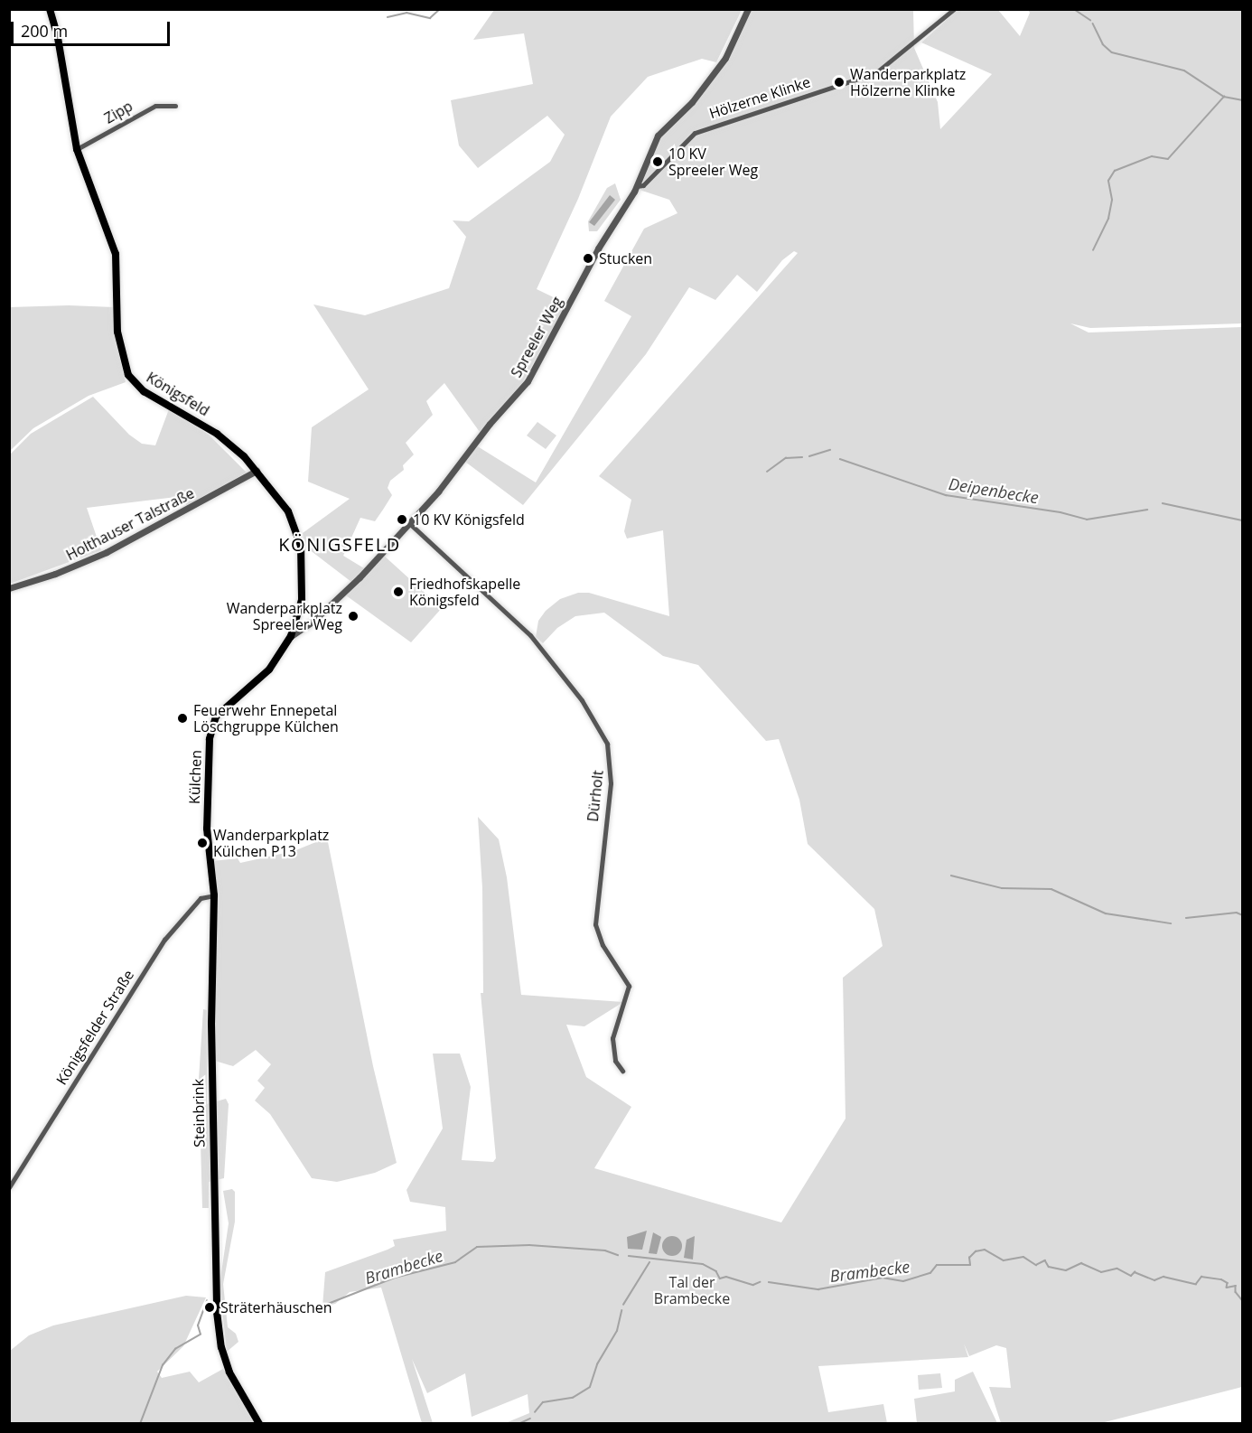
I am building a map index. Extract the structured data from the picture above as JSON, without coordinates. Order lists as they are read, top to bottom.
{
  "streets": {
    "main road": ["Königsfeld", "Külchen", "Steinbrink"],
    "street": [
      "Hölzerne Klinke",
      "Zipp",
      "Spreeler Weg",
      "Holthauser Talstraße",
      "Dürholt",
      "Königsfelder Straße"
    ]
  },
  "crossings": [
    ["Hölzerne Klinke", "Spreeler Weg"],
    ["Zipp", "Königsfeld"],
    ["Spreeler Weg", "Königsfeld"],
    ["Spreeler Weg", "Külchen"],
    ["Spreeler Weg", "Dürholt"],
    ["Königsfeld", "Holthauser Talstraße"],
    ["Königsfeld", "Külchen"],
    ["Külchen", "Königsfelder Straße"],
    ["Külchen", "Steinbrink"],
    ["Königsfelder Straße", "Steinbrink"]
  ],
  "districts": ["KÖNIGSFELD"],
  "water": ["Deipenbecke", "Brambecke"],
  "parks": ["Tal der Brambecke"],
  "places": [
    "Wanderparkplatz Hölzerne Klinke",
    "10 KV Spreeler Weg",
    "Stucken",
    "10 KV Königsfeld",
    "Friedhofskapelle Königsfeld",
    "Wanderparkplatz Spreeler Weg",
    "Feuerwehr Ennepetal Löschgruppe Külchen",
    "Wanderparkplatz Külchen P13",
    "Sträterhäuschen"
  ],
  "scale_bar": "200 m"
}
